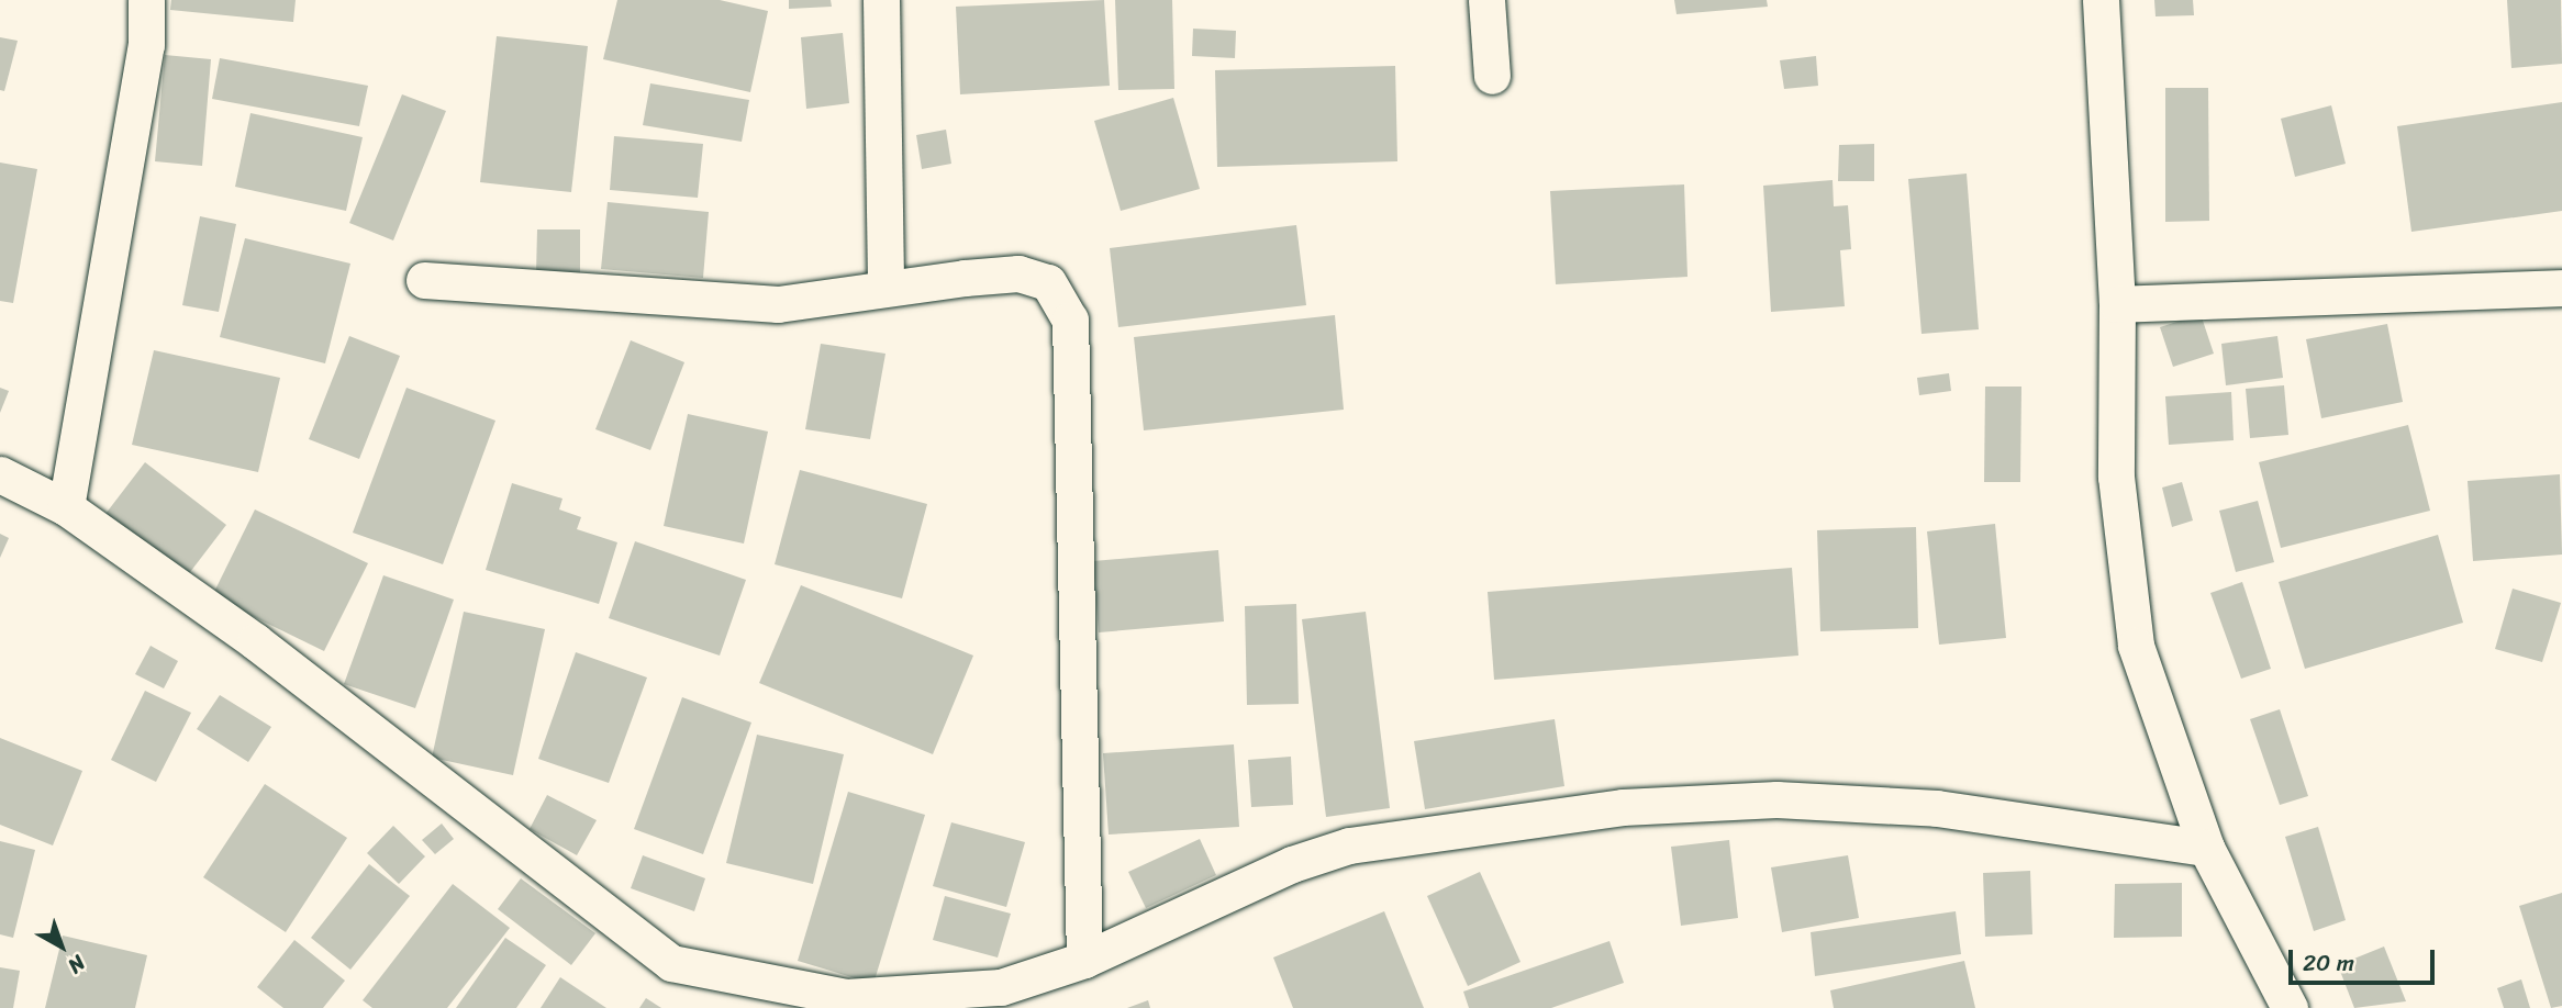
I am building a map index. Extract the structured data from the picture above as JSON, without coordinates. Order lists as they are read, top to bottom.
{
  "scale_bar": "20 m",
  "north": "bottom right"
}
